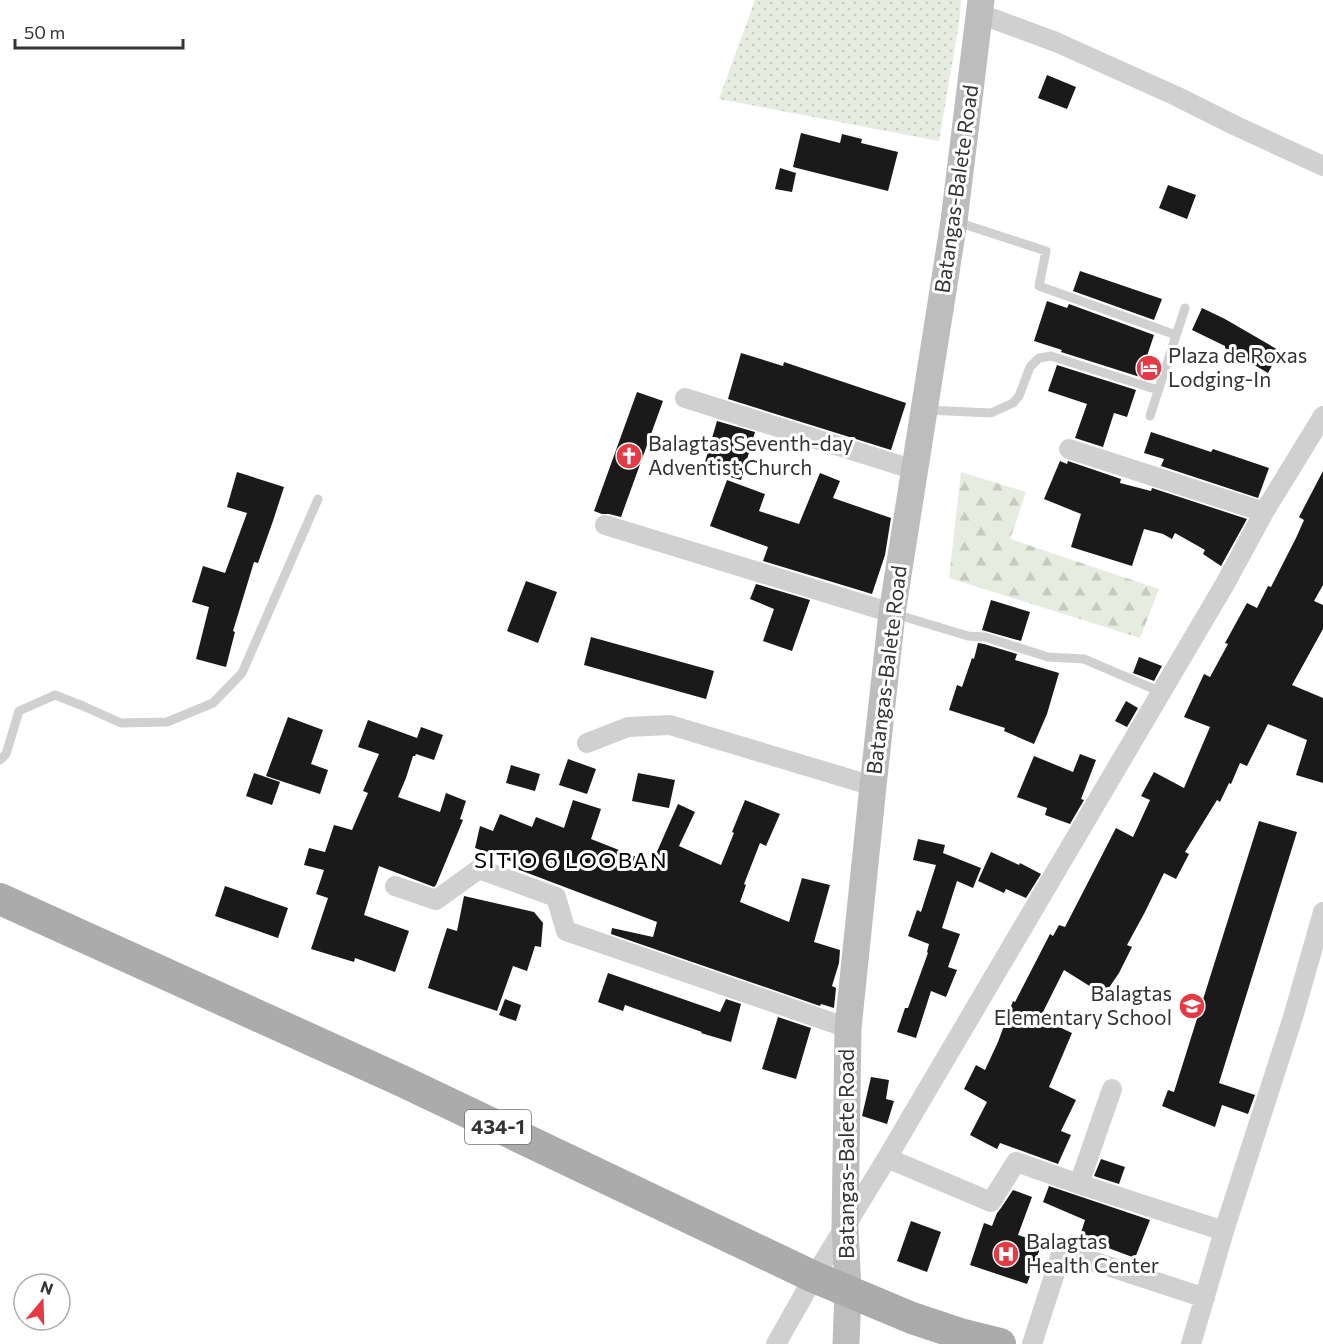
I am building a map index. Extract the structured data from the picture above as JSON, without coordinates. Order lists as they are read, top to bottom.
{
  "streets": {
    "main road": ["Batangas-Balete Road", "434-1"]
  },
  "crossings": [
    ["Batangas-Balete Road", "434-1"]
  ],
  "districts": ["SITIO 6 LOOBAN"],
  "places": {
    "hotel": ["Plaza de Roxas Lodging-In"],
    "church": ["Balagtas Seventh-day Adventist Church"],
    "school or university": ["Balagtas Elementary School"],
    "hospital": ["Balagtas Health Center"]
  },
  "scale_bar": "50 m",
  "north": "top"
}
